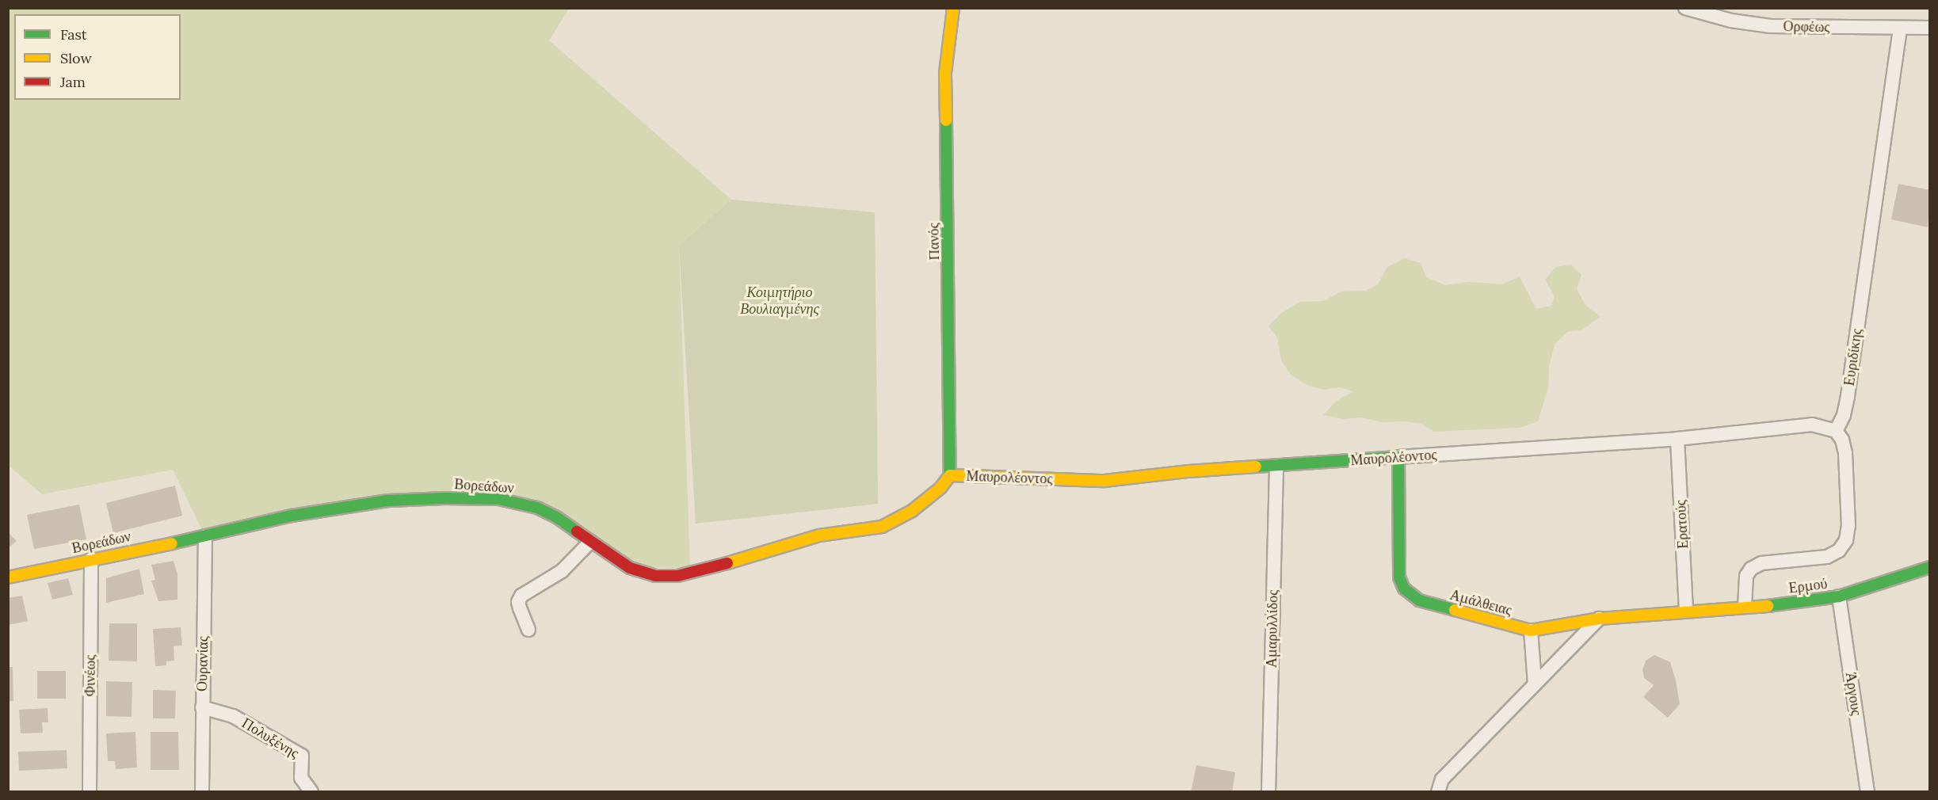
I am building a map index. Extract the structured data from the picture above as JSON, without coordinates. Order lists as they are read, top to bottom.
{
  "streets": {
    "street": [
      "Ορφέως",
      "Πανός",
      "Ευριδίκης",
      "Μαυρολέοντος",
      "Βορεάδων",
      "Ερατούς",
      "Ερμού",
      "Αμάλθειας",
      "Αμαρυλλίδος",
      "Ουρανίας",
      "Φινέως",
      "Άργους",
      "Πολυξένης"
    ]
  },
  "crossings": [
    ["Ορφέως", "Ευριδίκης"],
    ["Πανός", "Μαυρολέοντος"],
    ["Πανός", "Βορεάδων"],
    ["Ευριδίκης", "Μαυρολέοντος"],
    ["Μαυρολέοντος", "Βορεάδων"],
    ["Μαυρολέοντος", "Ερατούς"],
    ["Μαυρολέοντος", "Αμάλθειας"],
    ["Μαυρολέοντος", "Αμαρυλλίδος"],
    ["Βορεάδων", "Ουρανίας"],
    ["Βορεάδων", "Φινέως"],
    ["Ερατούς", "Ερμού"],
    ["Ερατούς", "Αμάλθειας"],
    ["Ερμού", "Αμάλθειας"],
    ["Ερμού", "Άργους"],
    ["Ουρανίας", "Πολυξένης"]
  ],
  "parks": ["Κοιμητήριο Βουλιαγμένης"],
  "legend": ["Fast", "Slow", "Jam"]
}
